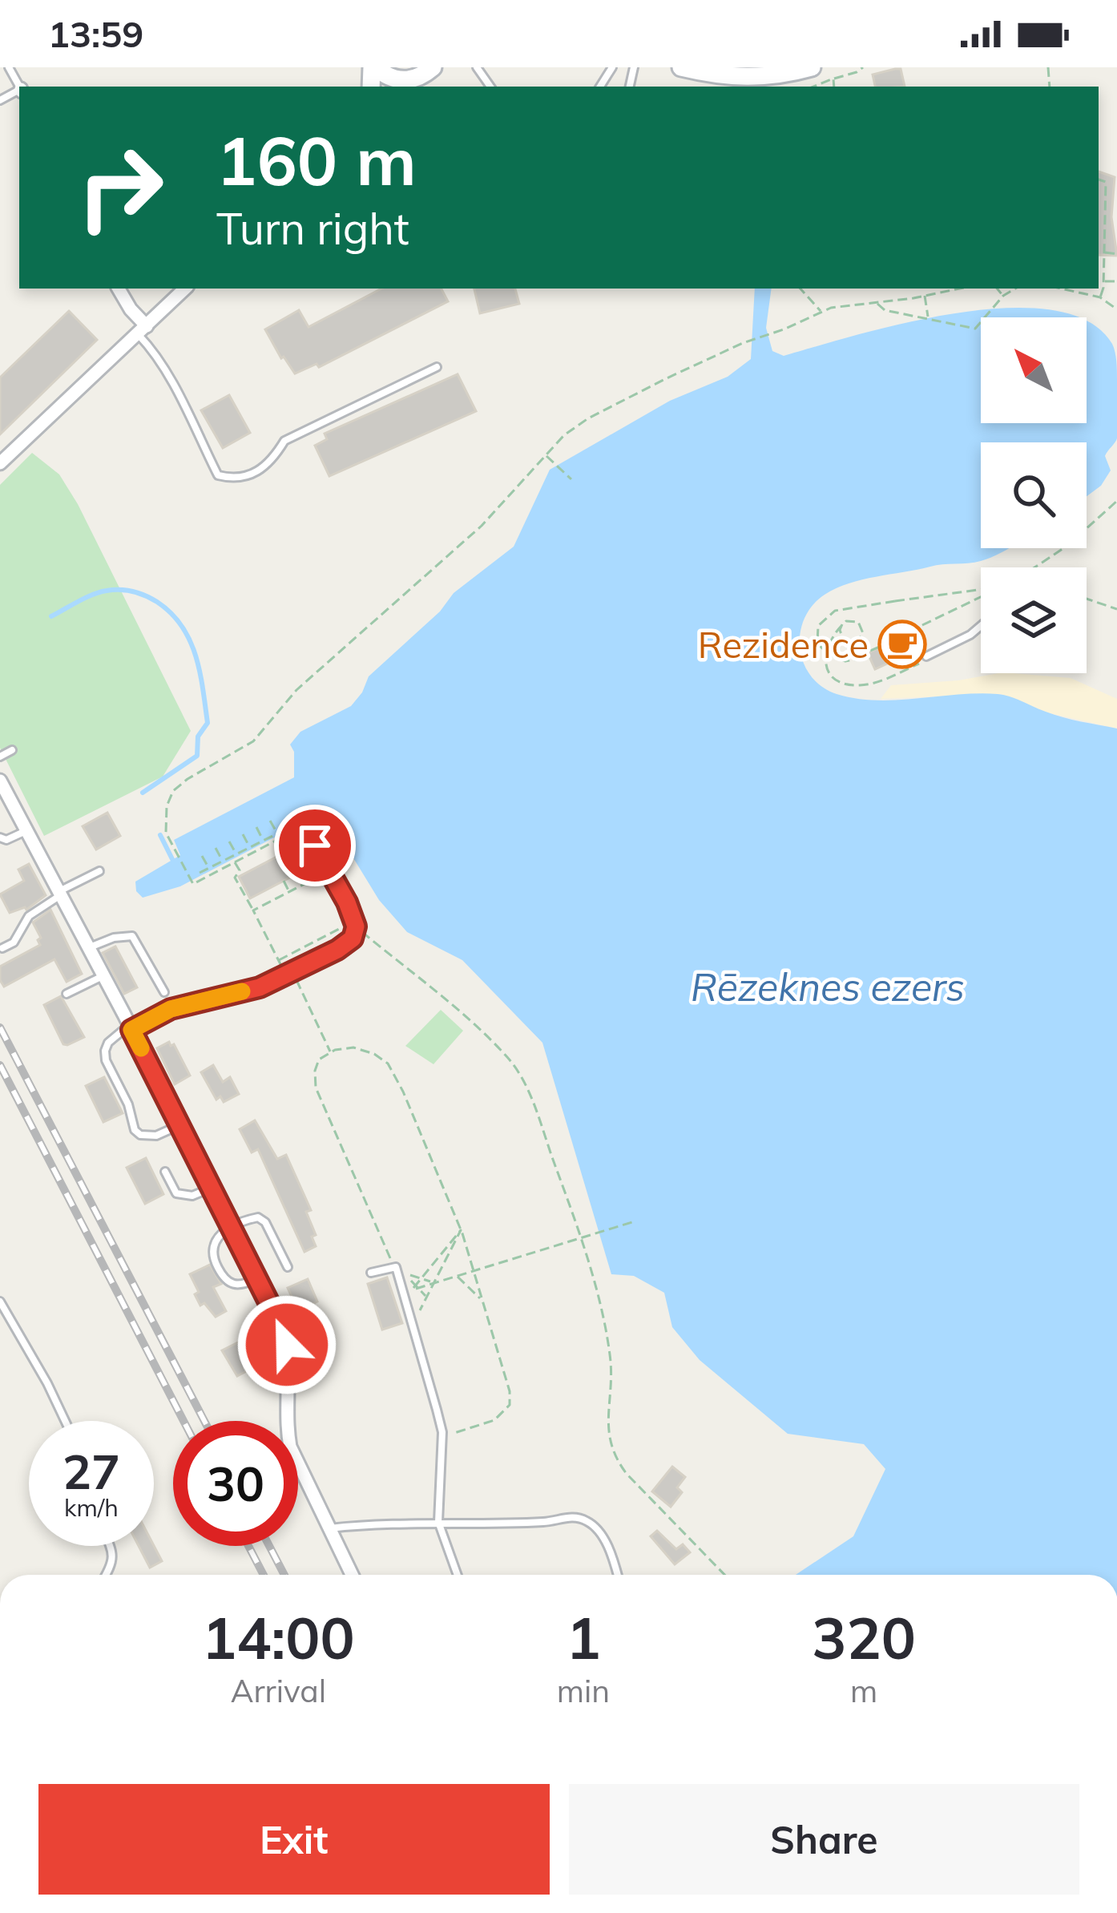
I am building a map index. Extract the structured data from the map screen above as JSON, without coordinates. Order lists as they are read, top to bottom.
{
  "water": ["Rēzeknes ezers"],
  "places": {
    "cafe": ["Rezidence"]
  },
  "north": "top left",
  "page": {
    "status": "13:59",
    "turn": ["160 m", "Turn right"],
    "speed": "27 km/h",
    "limit": "30",
    "eta": [
      "14:00",
      "Arrival",
      "1",
      "min",
      "320",
      "m"
    ],
    "buttons": ["Exit", "Share"]
  }
}
